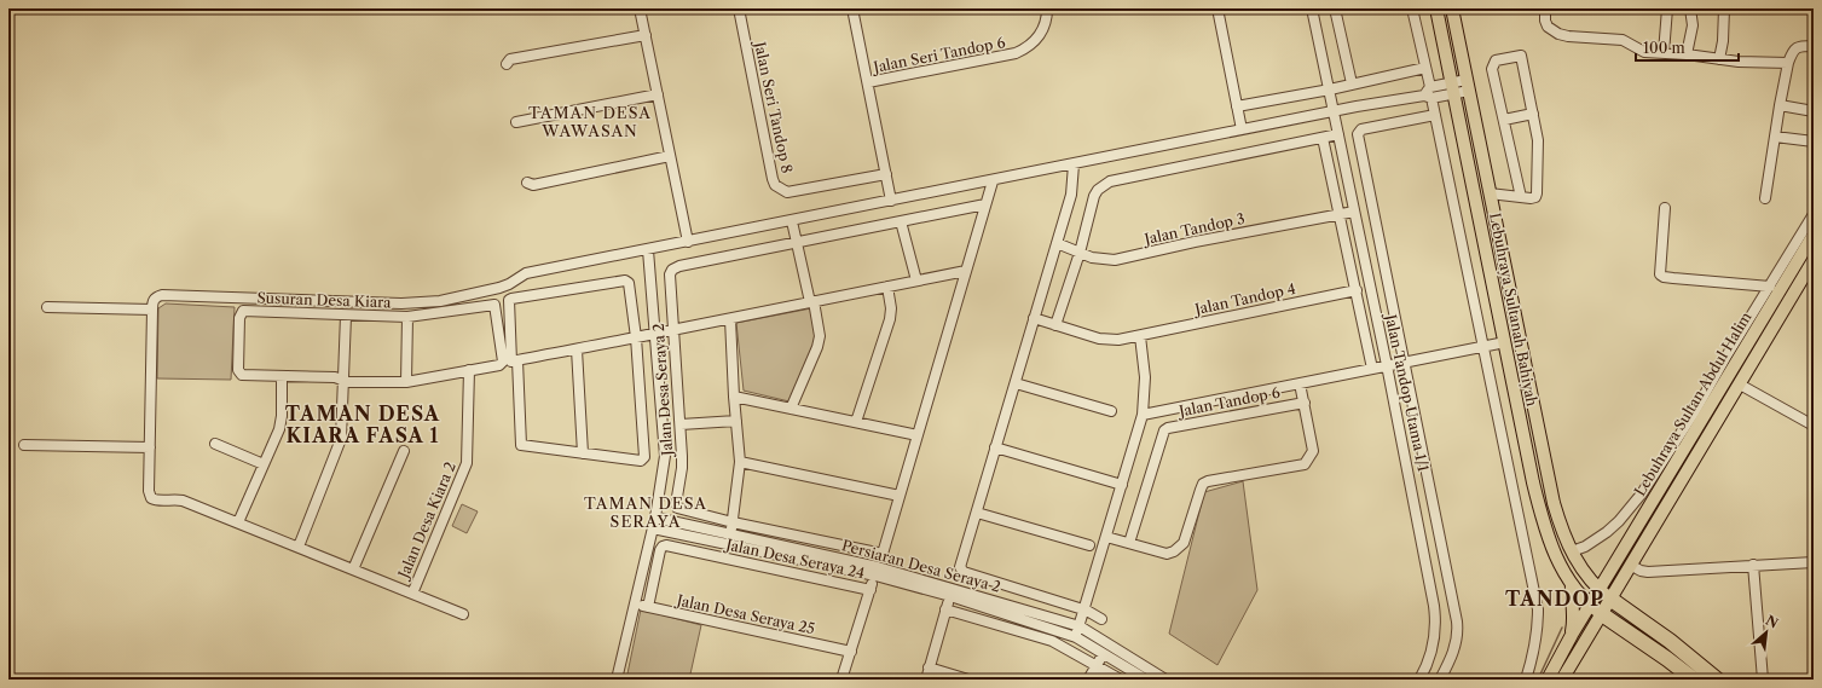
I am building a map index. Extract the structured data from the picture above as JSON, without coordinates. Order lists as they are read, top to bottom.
{
  "streets": {
    "main road": ["Lebuhraya Sultanah Bahiyah", "Lebuhraya Sultan Abdul Halim"],
    "street": [
      "Jalan Seri Tandop 6",
      "Jalan Seri Tandop 8",
      "Jalan Tandop 3",
      "Jalan Tandop 4",
      "Susuran Desa Kiara",
      "Jalan Desa Seraya 2",
      "Jalan Tandop Utama 1/1",
      "Jalan Tandop 6",
      "Jalan Desa Kiara 2",
      "Jalan Desa Seraya 24",
      "Persiaran Desa Seraya 2",
      "Jalan Desa Seraya 25"
    ]
  },
  "crossings": [
    ["Jalan Tandop 3", "Jalan Tandop Utama 1/1"],
    ["Susuran Desa Kiara", "Jalan Desa Kiara 2"],
    ["Lebuhraya Sultanah Bahiyah", "Lebuhraya Sultan Abdul Halim"],
    ["Jalan Desa Seraya 24", "Jalan Desa Seraya 25"]
  ],
  "districts": [
    "TAMAN DESA WAWASAN",
    "TAMAN DESA KIARA FASA 1",
    "TAMAN DESA SERAYA",
    "TANDOP"
  ],
  "scale_bar": "100 m",
  "north": "top right"
}
